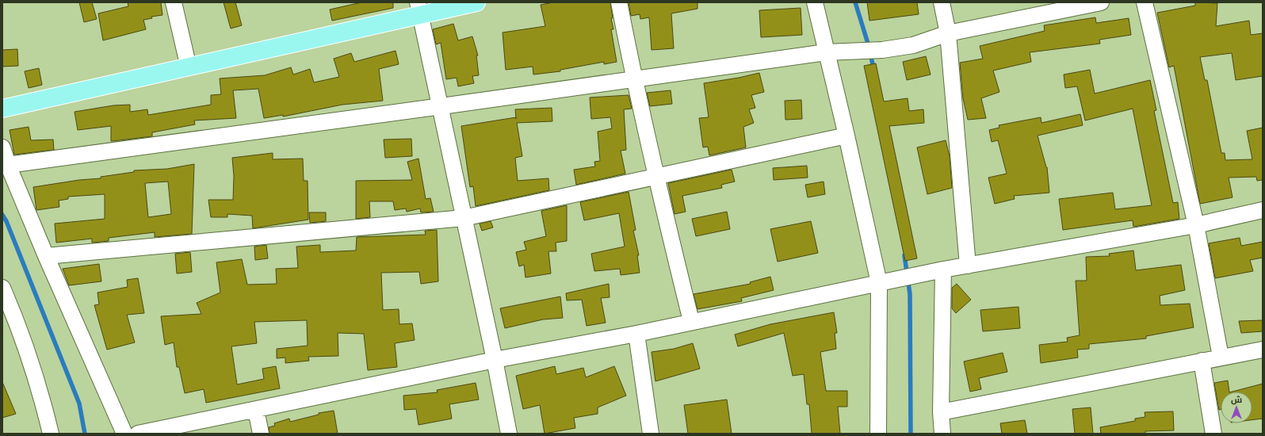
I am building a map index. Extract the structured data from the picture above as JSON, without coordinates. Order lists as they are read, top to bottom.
{
  "north": "top"
}
